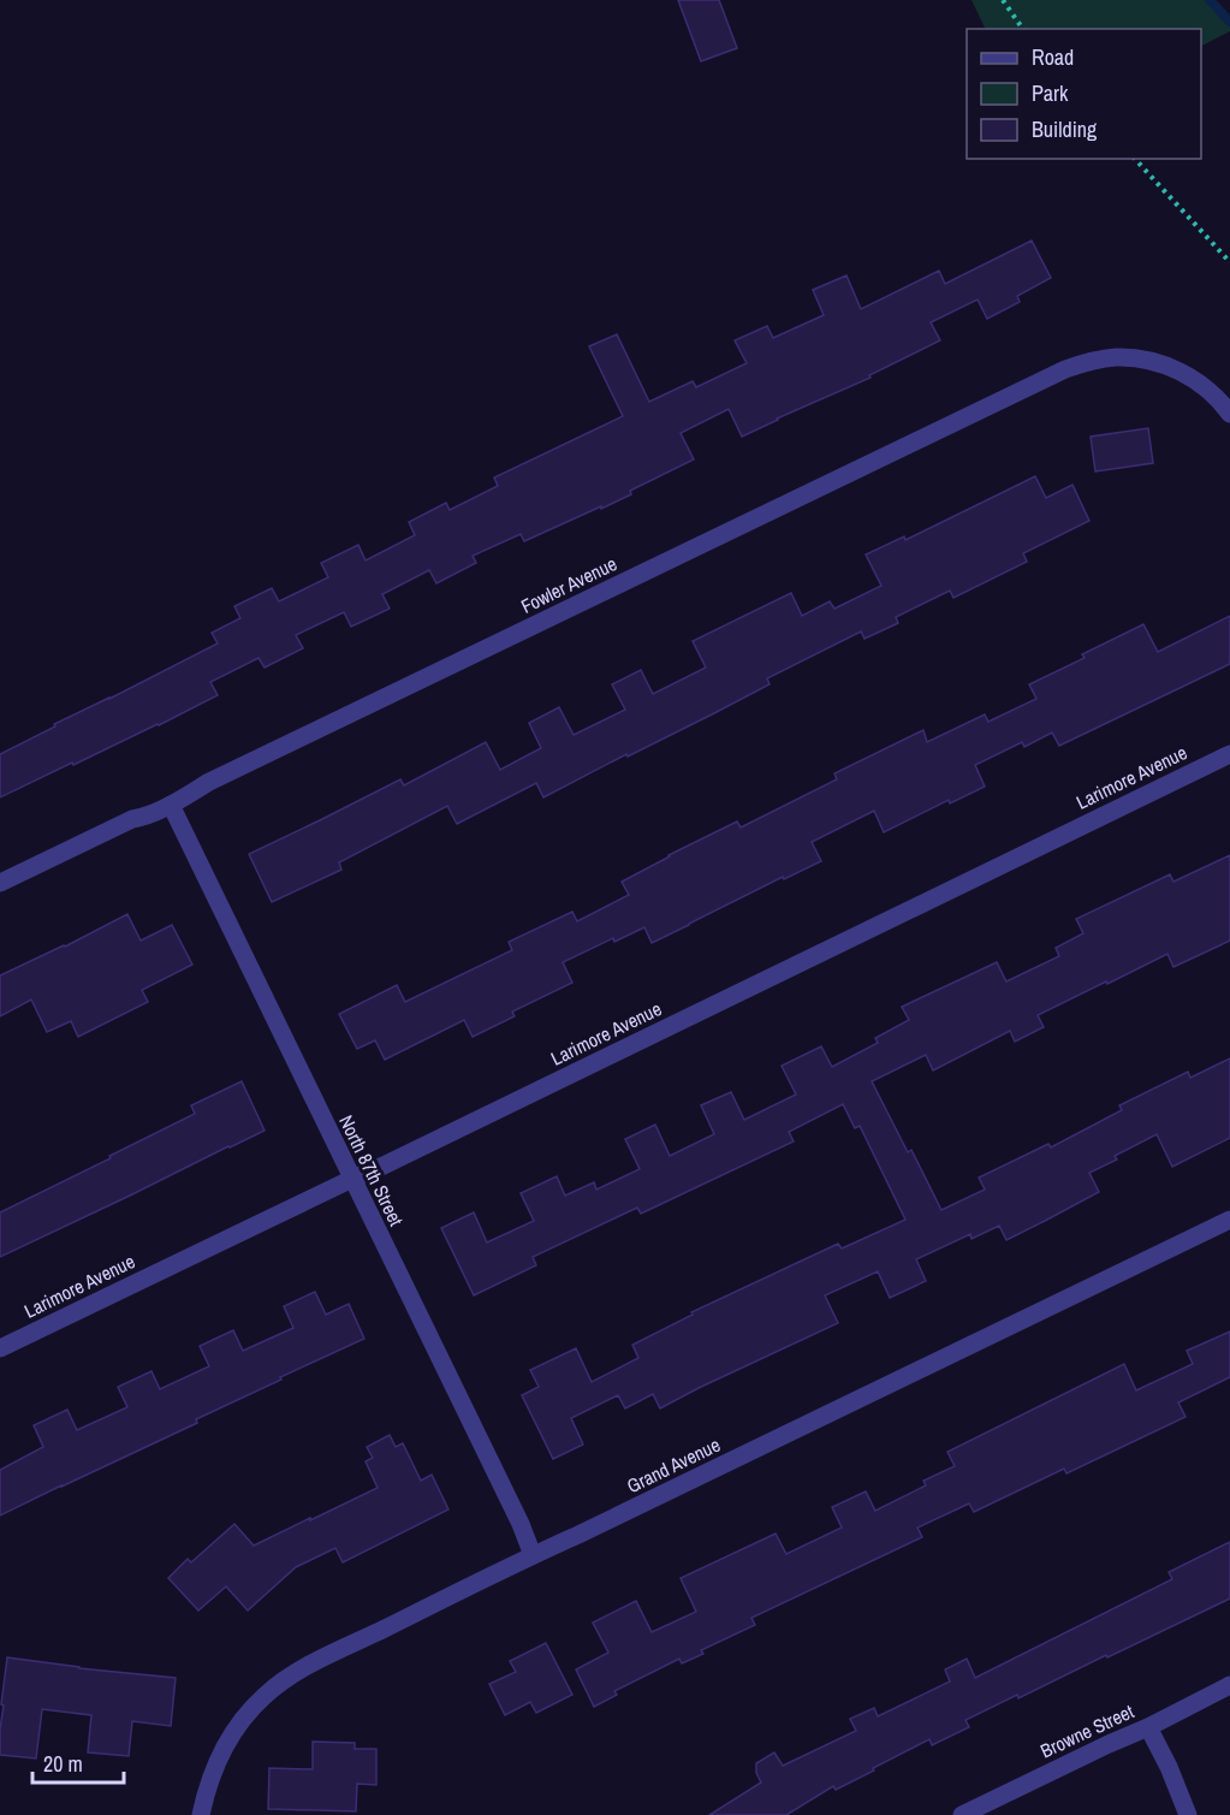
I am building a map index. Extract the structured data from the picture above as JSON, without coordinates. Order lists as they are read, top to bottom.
{
  "streets": {
    "street": [
      "Fowler Avenue",
      "Larimore Avenue",
      "North 87th Street",
      "Grand Avenue",
      "Browne Street"
    ]
  },
  "crossings": [
    ["Fowler Avenue", "North 87th Street"],
    ["Larimore Avenue", "North 87th Street"],
    ["North 87th Street", "Grand Avenue"]
  ],
  "legend": ["Road", "Park", "Building"],
  "scale_bar": "20 m"
}
